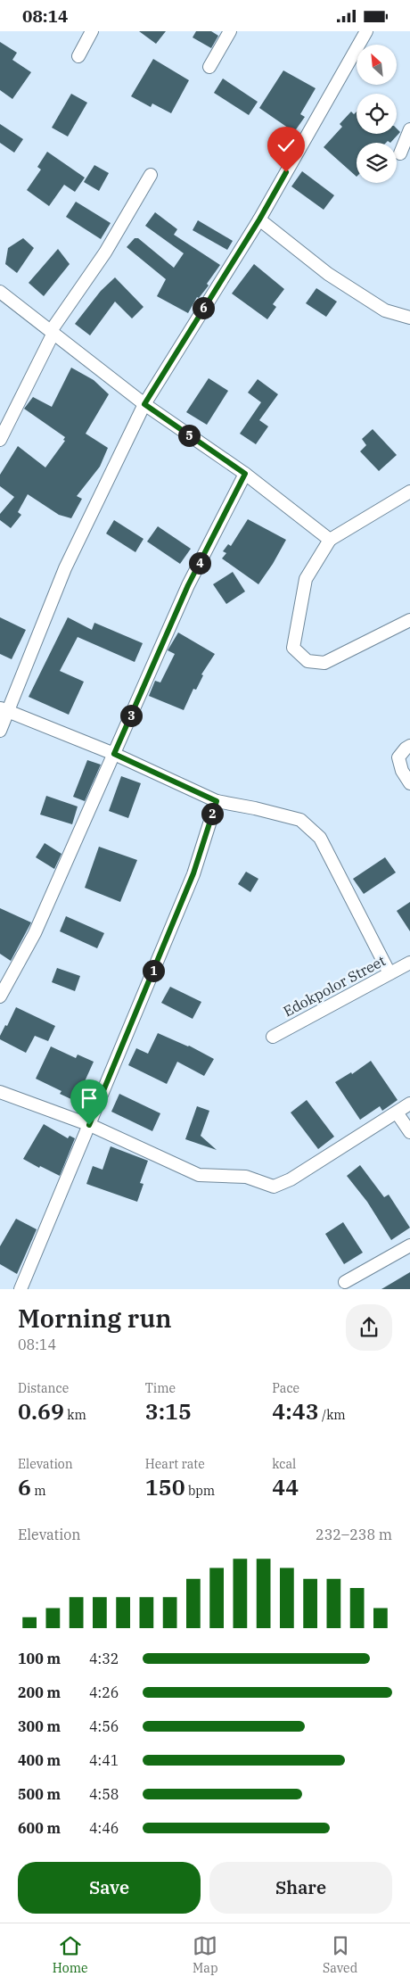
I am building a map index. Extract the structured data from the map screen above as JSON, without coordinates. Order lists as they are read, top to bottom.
{
  "streets": {
    "street": ["Edokpolor Street"]
  },
  "north": "top left",
  "page": {
    "status": "08:14",
    "pins": [
      "6",
      "5",
      "4",
      "3",
      "2",
      "1"
    ],
    "heading": ["Morning run", "08:14"],
    "stats": [
      ["Distance", "0.69 km"],
      ["Time", "3:15"],
      ["Pace", "4:43 /km"],
      ["Elevation", "6 m"],
      ["Heart rate", "150 bpm"],
      ["kcal", "44"]
    ],
    "chart": ["Elevation", "232–238 m"],
    "list": [
      {
        "name": "100 m",
        "note": "4:32"
      },
      {
        "name": "200 m",
        "note": "4:26"
      },
      {
        "name": "300 m",
        "note": "4:56"
      },
      {
        "name": "400 m",
        "note": "4:41"
      },
      {
        "name": "500 m",
        "note": "4:58"
      },
      {
        "name": "600 m",
        "note": "4:46"
      }
    ],
    "buttons": ["Save", "Share"],
    "tabs": ["Home", "Map", "Saved"]
  }
}
